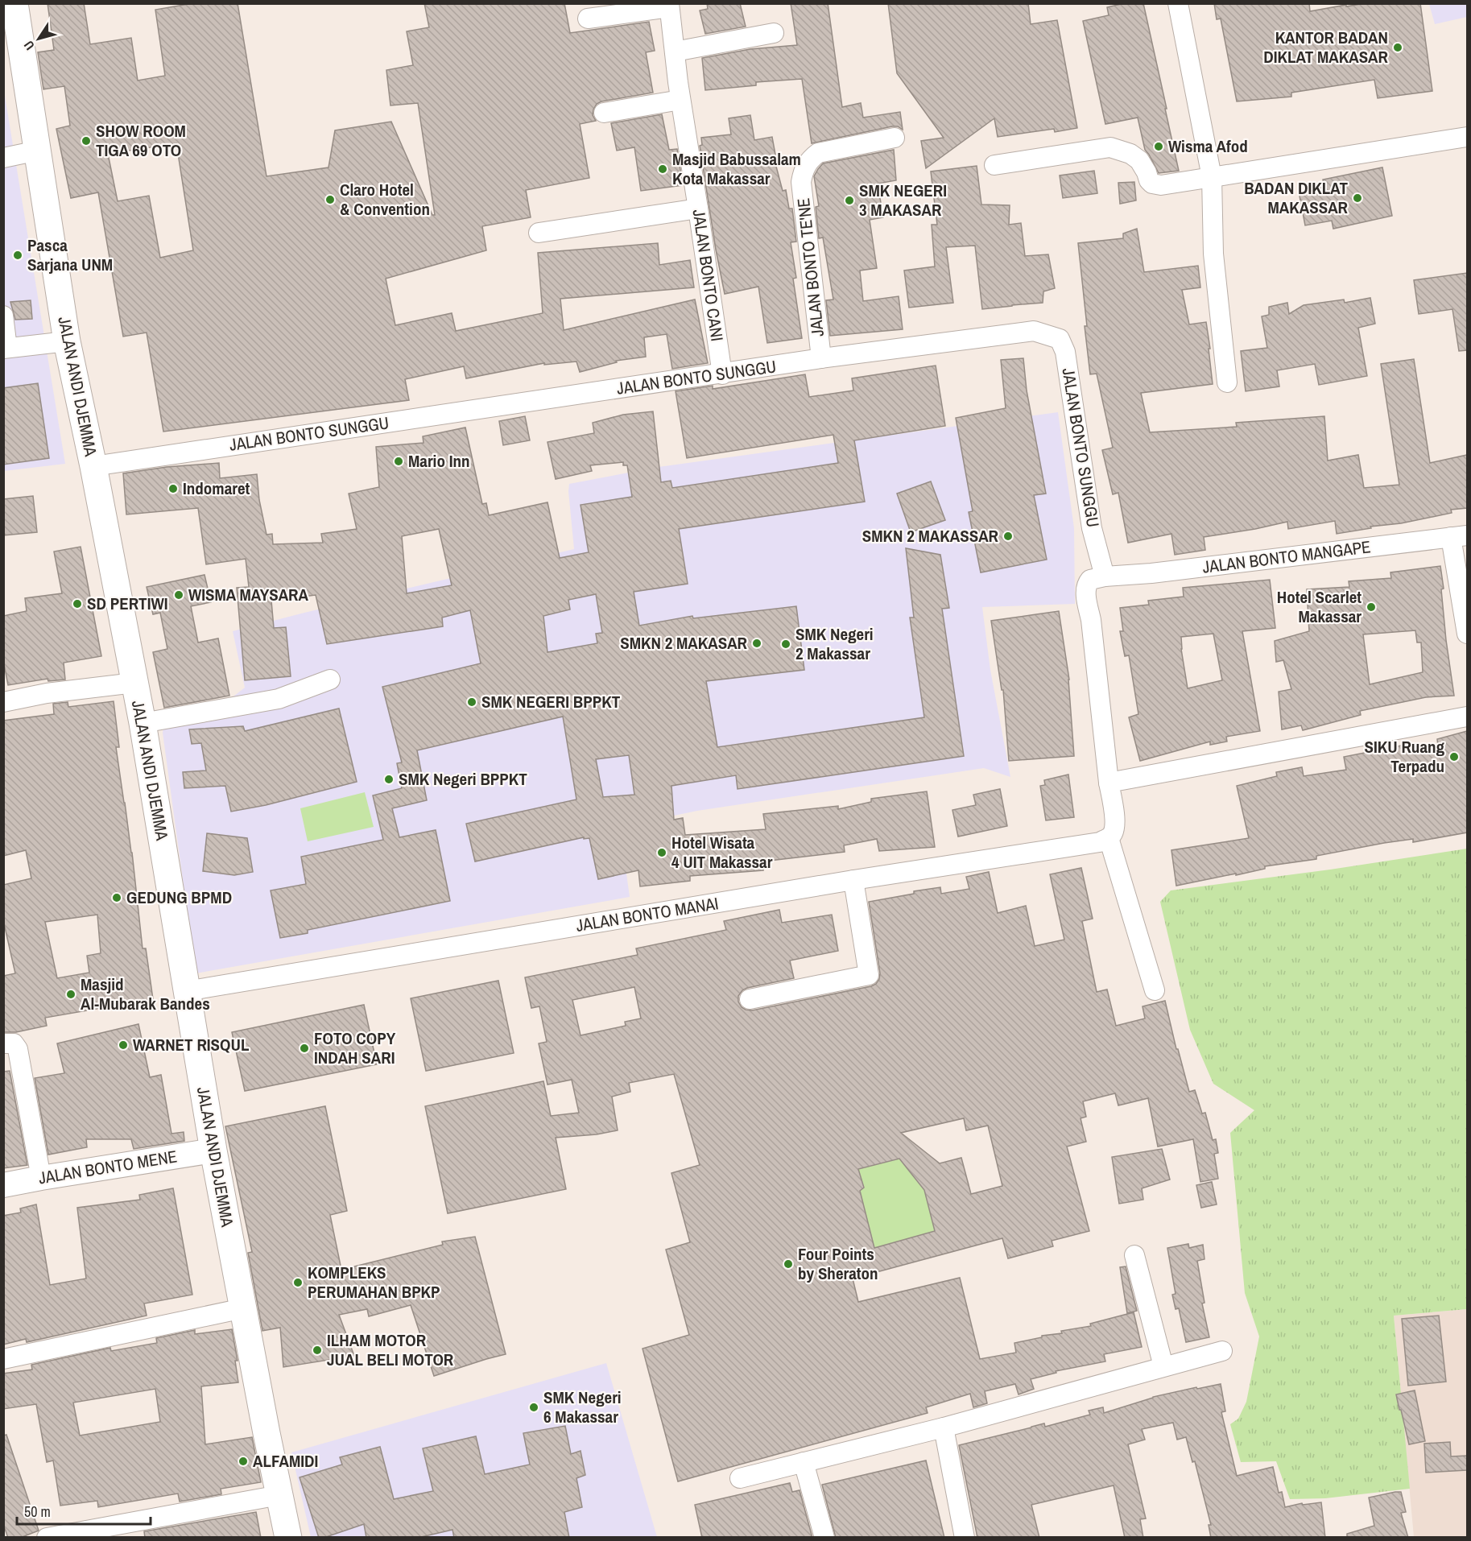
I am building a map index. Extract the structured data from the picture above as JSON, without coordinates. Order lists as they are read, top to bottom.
{
  "streets": {
    "main road": ["JALAN ANDI DJEMMA"],
    "street": [
      "JALAN BONTO TE'NE",
      "JALAN BONTO CANI",
      "JALAN BONTO SUNGGU",
      "JALAN BONTO MANGAPE",
      "JALAN BONTO MANAI",
      "JALAN BONTO MENE"
    ]
  },
  "crossings": [
    ["JALAN BONTO TE'NE", "JALAN BONTO SUNGGU"],
    ["JALAN BONTO CANI", "JALAN BONTO SUNGGU"],
    ["JALAN BONTO SUNGGU", "JALAN ANDI DJEMMA"],
    ["JALAN BONTO SUNGGU", "JALAN BONTO MANGAPE"],
    ["JALAN ANDI DJEMMA", "JALAN BONTO MANAI"],
    ["JALAN ANDI DJEMMA", "JALAN BONTO MENE"]
  ],
  "places": [
    "KANTOR BADAN DIKLAT MAKASAR",
    "SHOW ROOM TIGA 69 OTO",
    "Wisma Afod",
    "Masjid Babussalam Kota Makassar",
    "BADAN DIKLAT MAKASSAR",
    "Claro Hotel & Convention",
    "SMK NEGERI 3 MAKASAR",
    "Pasca Sarjana UNM",
    "Mario Inn",
    "Indomaret",
    "SMKN 2 MAKASSAR",
    "WISMA MAYSARA",
    "SD PERTIWI",
    "Hotel Scarlet Makassar",
    "SMKN 2 MAKASAR",
    "SMK Negeri 2 Makassar",
    "SMK NEGERI BPPKT",
    "SIKU Ruang Terpadu",
    "SMK Negeri BPPKT",
    "Hotel Wisata 4 UIT Makassar",
    "GEDUNG BPMD",
    "Masjid Al-Mubarak Bandes",
    "WARNET RISQUL",
    "FOTO COPY INDAH SARI",
    "Four Points by Sheraton",
    "KOMPLEKS PERUMAHAN BPKP",
    "ILHAM MOTOR JUAL BELI MOTOR",
    "SMK Negeri 6 Makassar",
    "ALFAMIDI"
  ],
  "scale_bar": "50 m",
  "north": "bottom left"
}
